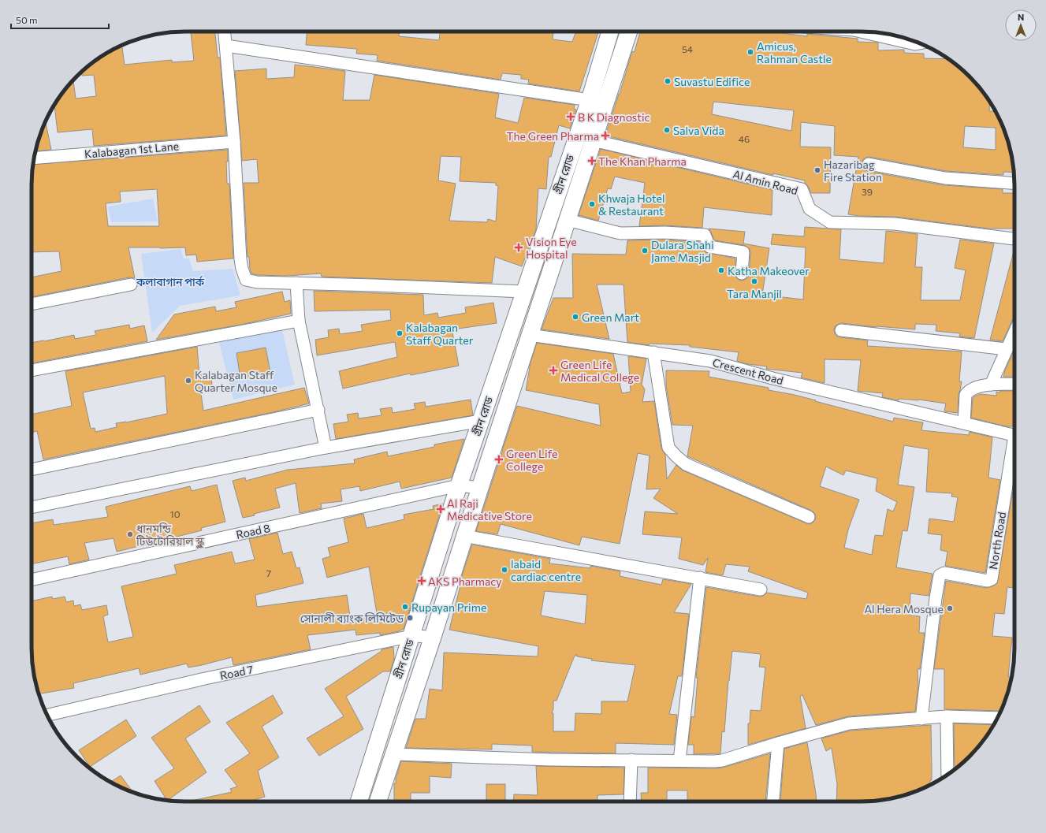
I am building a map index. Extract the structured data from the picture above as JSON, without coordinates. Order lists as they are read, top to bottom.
{
  "streets": {
    "main road": ["গ্রীন রোড"],
    "street": [
      "Kalabagan 1st Lane",
      "Al Amin Road",
      "Crescent Road",
      "Road 8",
      "North Road",
      "Road 7"
    ]
  },
  "crossings": [
    ["গ্রীন রোড", "Al Amin Road"],
    ["গ্রীন রোড", "Crescent Road"],
    ["গ্রীন রোড", "Road 8"],
    ["গ্রীন রোড", "Road 7"]
  ],
  "parks": ["কলাবাগান পার্ক"],
  "places": {
    "other": [
      "Amicus, Rahman Castle",
      "Suvastu Edifice",
      "Salva Vida",
      "Hazaribag Fire Station",
      "Khwaja Hotel & Restaurant",
      "Dulara Shahi Jame Masjid",
      "Katha Makeover",
      "Tara Manjil",
      "Green Mart",
      "Kalabagan Staff Quarter",
      "Kalabagan Staff Quarter Mosque",
      "ধানমন্ডি টিউটোরিয়াল স্কুল",
      "labaid cardiac centre",
      "Rupayan Prime",
      "Al Hera Mosque",
      "সোনালী ব্যাংক লিমিটেড"
    ],
    "health": [
      "B K Diagnostic",
      "The Green Pharma",
      "The Khan Pharma",
      "Vision Eye Hospital",
      "Green Life Medical College",
      "Green Life College",
      "Al Raji Medicative Store",
      "AKS Pharmacy"
    ]
  },
  "house_numbers": [
    "54",
    "46",
    "39",
    "10",
    "7"
  ],
  "scale_bar": "50 m",
  "north": "top"
}
